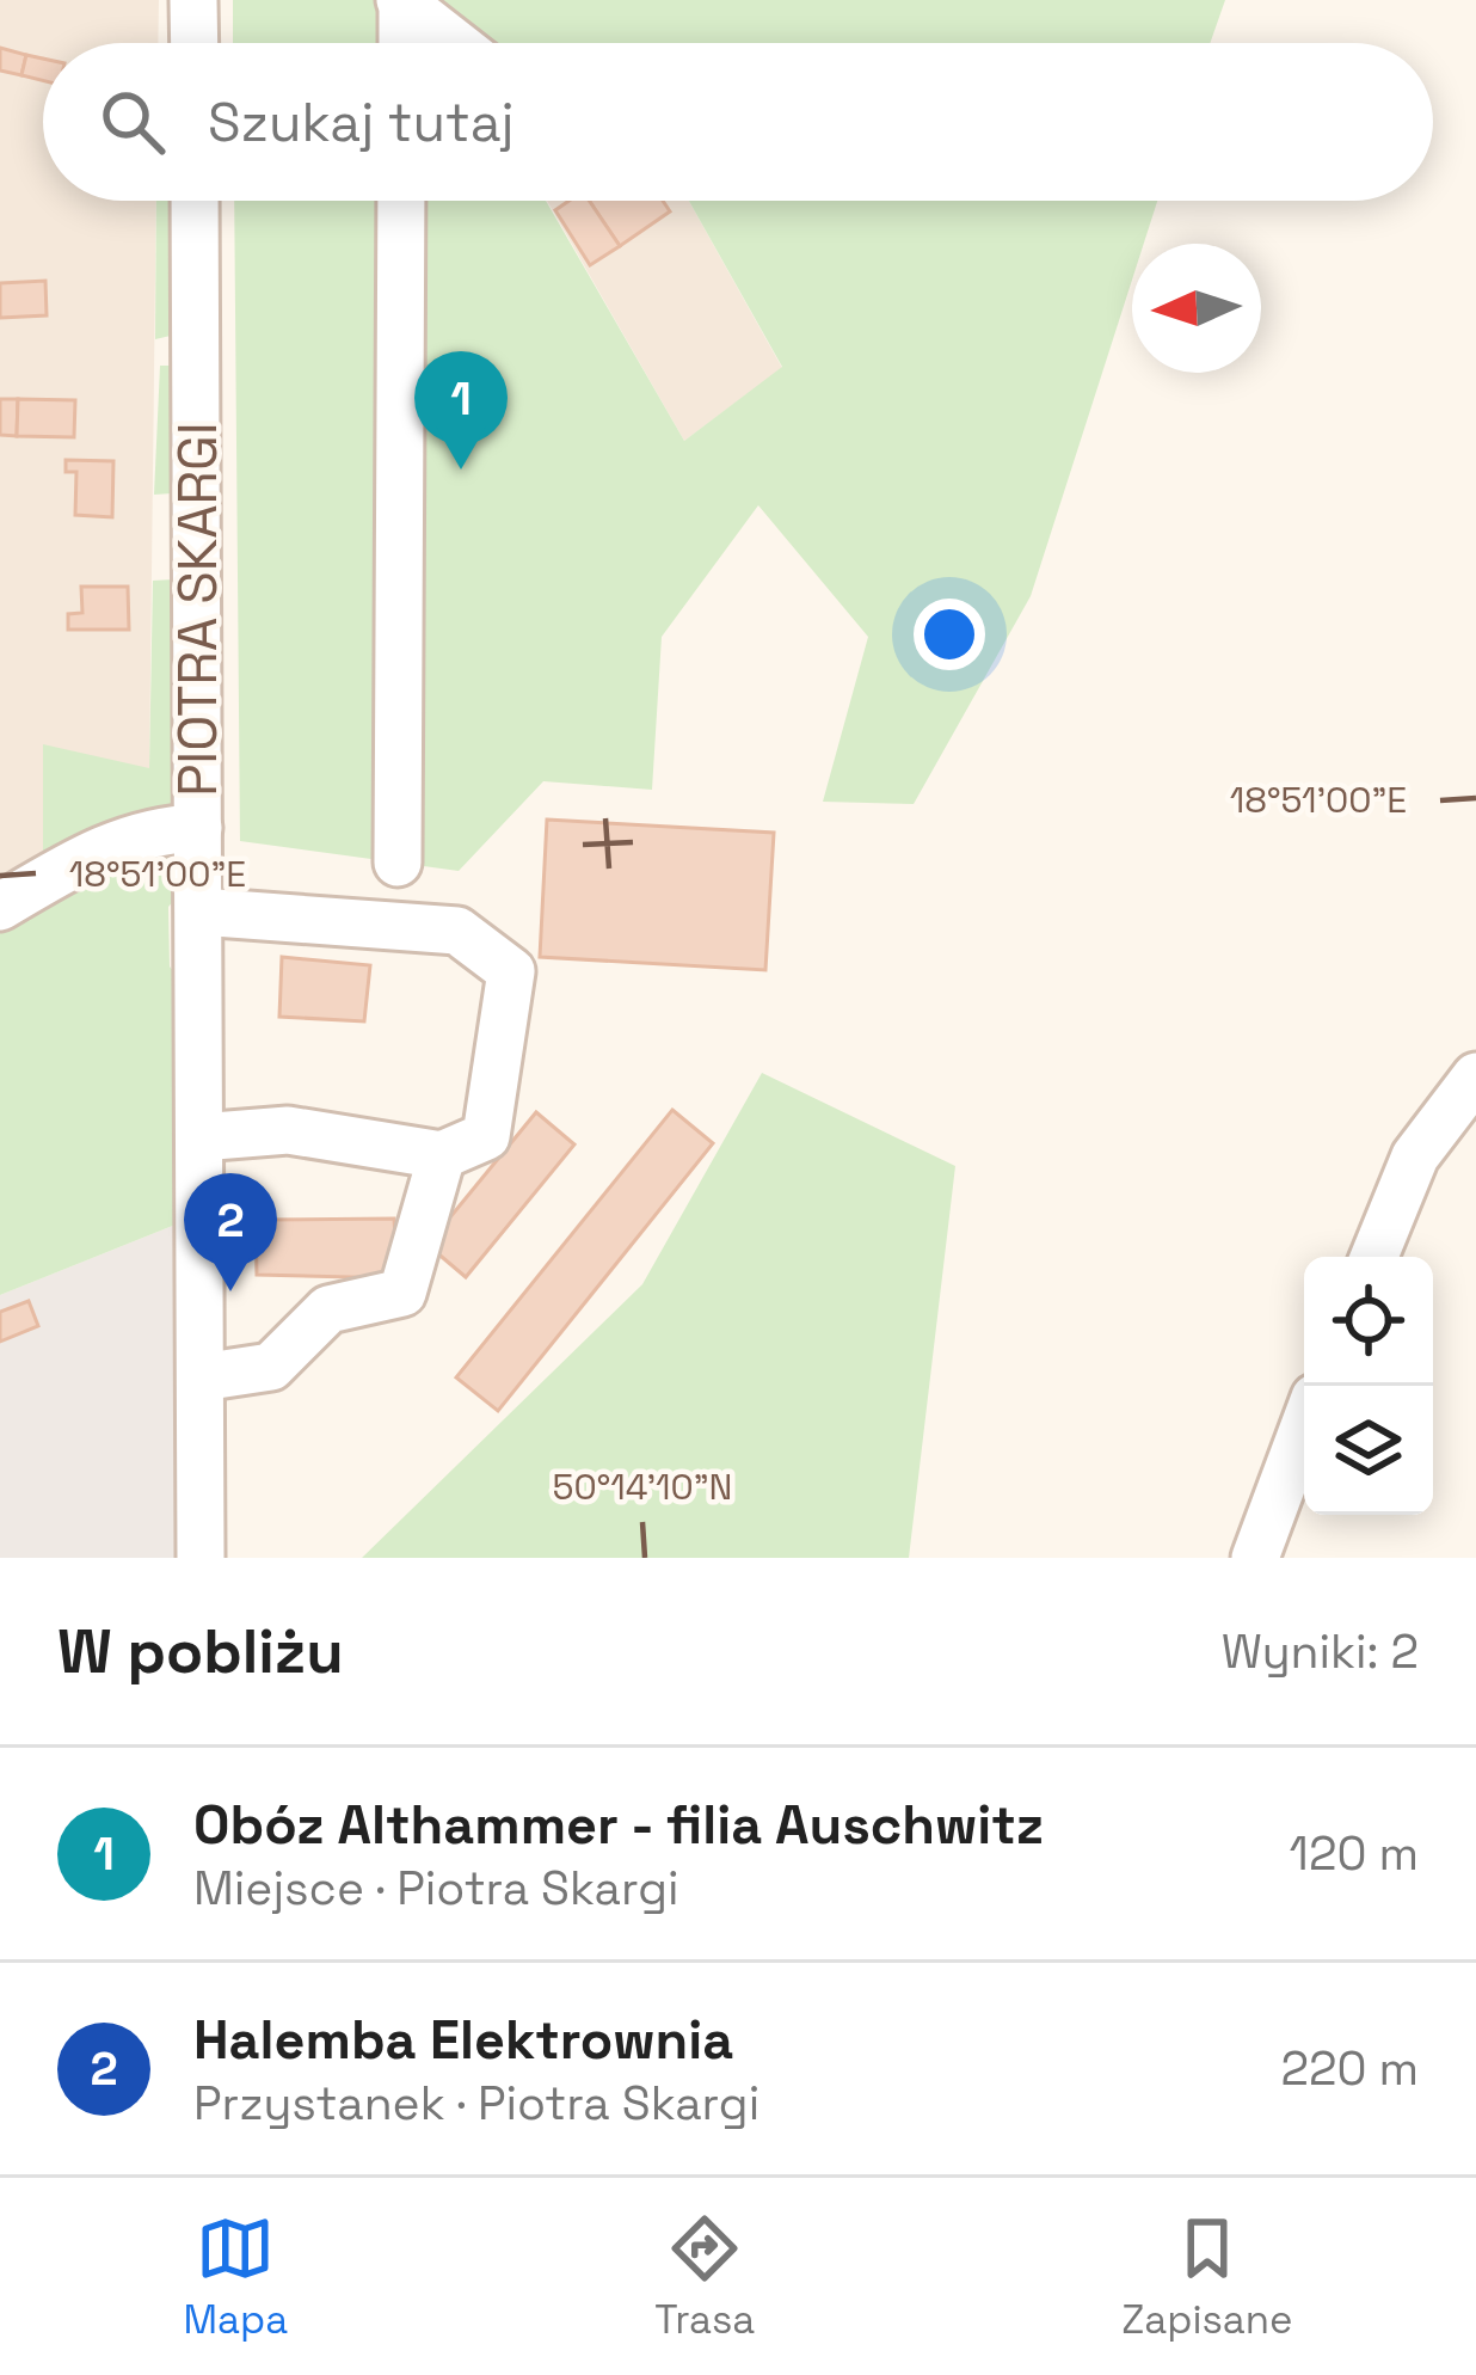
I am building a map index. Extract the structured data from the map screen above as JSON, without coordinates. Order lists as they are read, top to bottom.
{
  "streets": {
    "street": ["PIOTRA SKARGI"]
  },
  "north": "left",
  "page": {
    "search": "Szukaj tutaj",
    "pins": ["1", "2"],
    "heading": ["W pobliżu", "Wyniki: 2"],
    "list": [
      {
        "mark": "1",
        "name": "Obóz Althammer - filia Auschwitz",
        "note": "Miejsce · Piotra Skargi",
        "value": "120 m"
      },
      {
        "mark": "2",
        "name": "Halemba Elektrownia",
        "note": "Przystanek · Piotra Skargi",
        "value": "220 m"
      }
    ],
    "nav": ["Mapa", "Trasa", "Zapisane"]
  },
  "coordinates": ["18°51'00\"E", "50°14'10\"N"]
}
